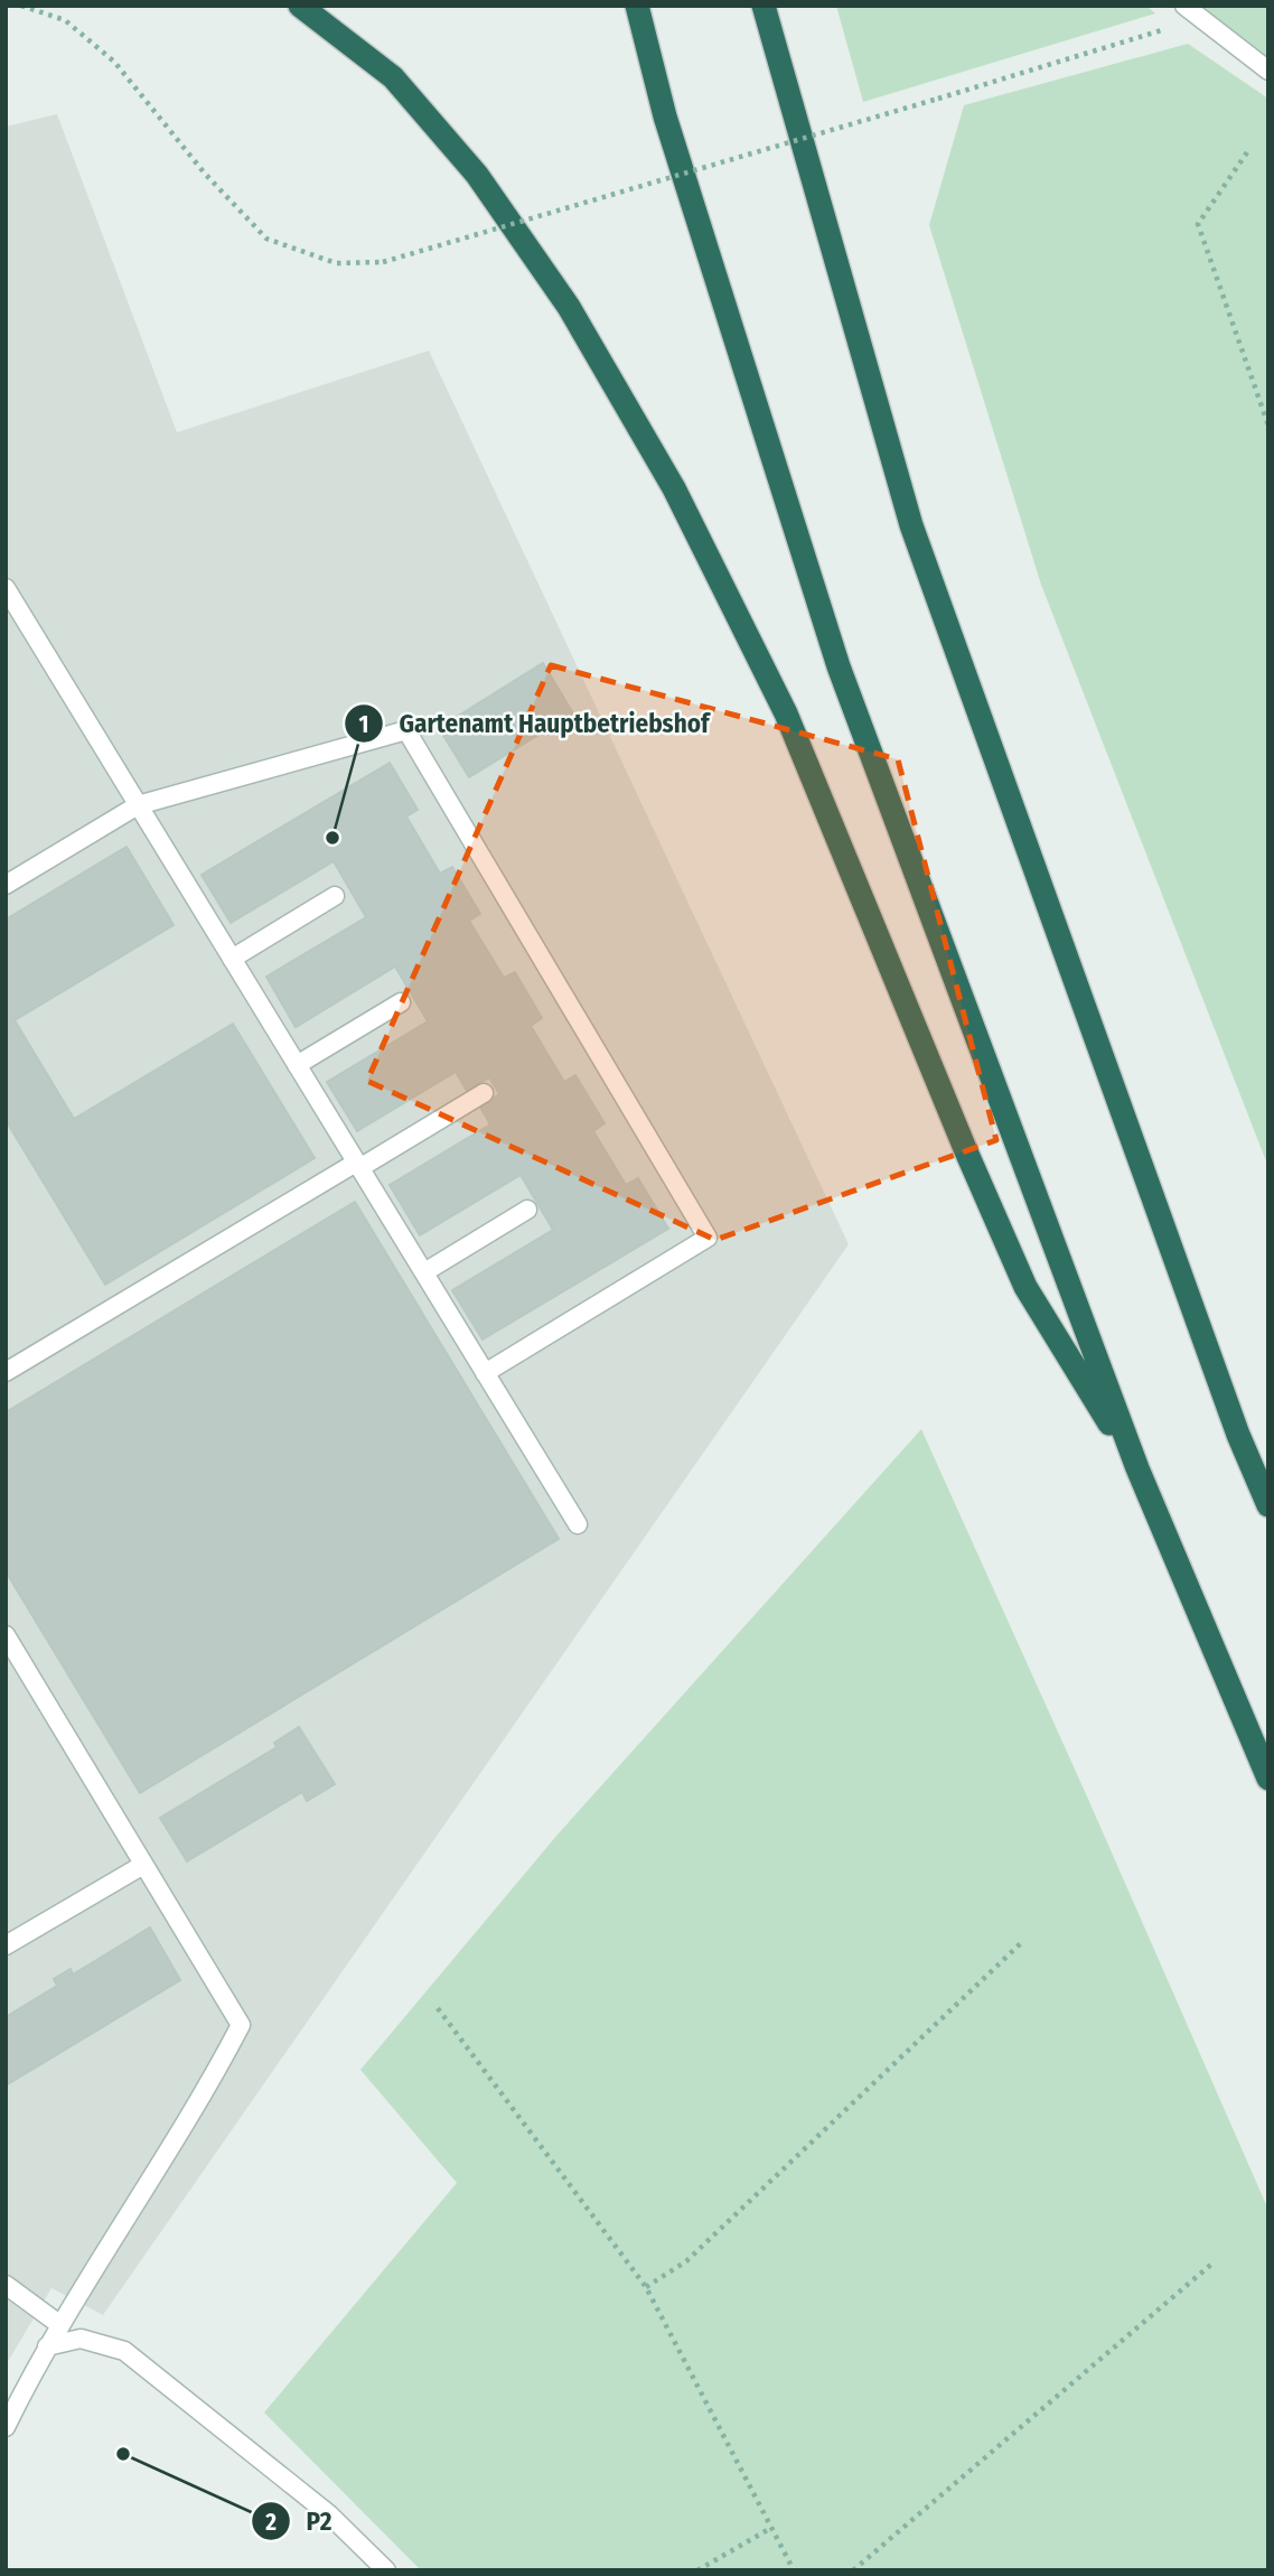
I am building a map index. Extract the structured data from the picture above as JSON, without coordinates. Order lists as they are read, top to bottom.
{
  "places": ["Gartenamt Hauptbetriebshof", "P2"]
}
